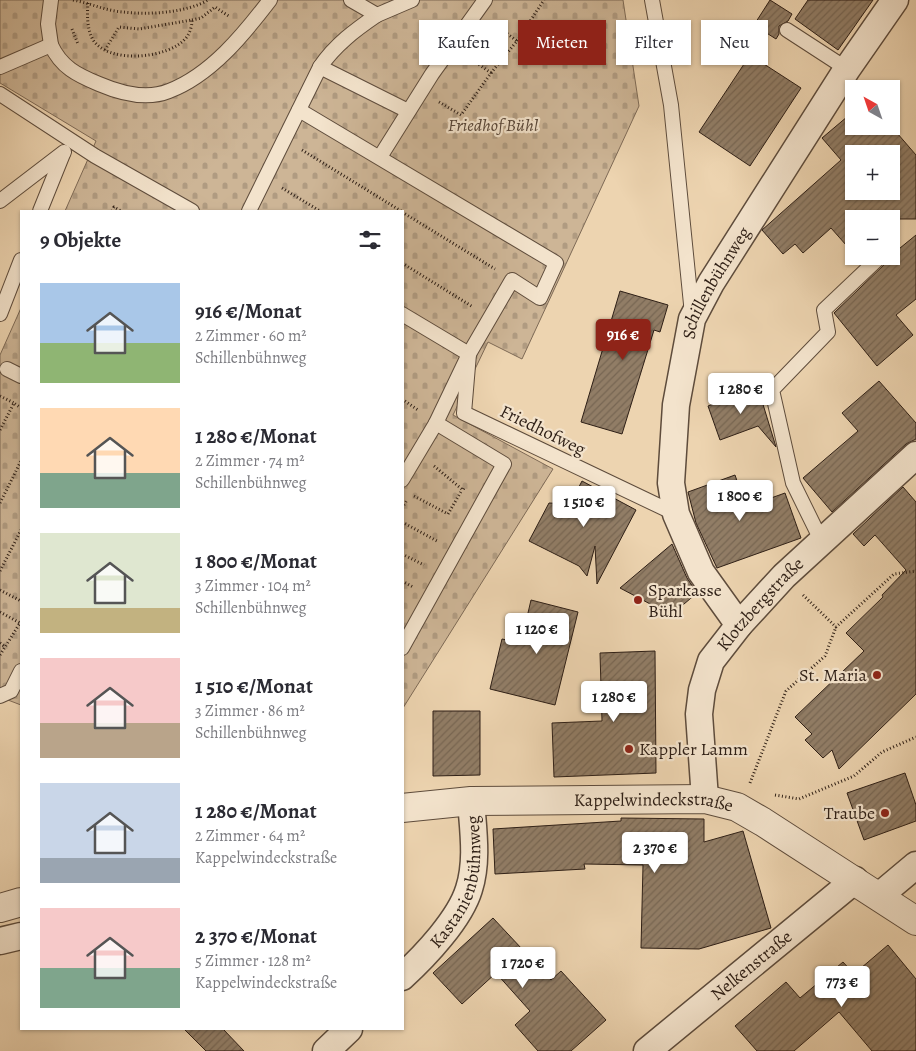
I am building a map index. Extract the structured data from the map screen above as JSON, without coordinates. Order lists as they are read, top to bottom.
{
  "streets": {
    "street": [
      "Schillenbühnweg",
      "Klotzbergstraße",
      "Kappelwindeckstraße",
      "Kastanienbühnweg",
      "Nelkenstraße"
    ],
    "lane": ["Friedhofweg"]
  },
  "crossings": [
    ["Schillenbühnweg", "Friedhofweg"],
    ["Schillenbühnweg", "Klotzbergstraße"],
    ["Klotzbergstraße", "Kappelwindeckstraße"],
    ["Kappelwindeckstraße", "Kastanienbühnweg"],
    ["Kappelwindeckstraße", "Nelkenstraße"]
  ],
  "parks": ["Friedhof Bühl"],
  "places": [
    "Sparkasse Bühl",
    "St. Maria",
    "Kappler Lamm",
    "Traube"
  ],
  "north": "top left",
  "page": {
    "chip": [
      "Kaufen",
      "Mieten",
      "Filter",
      "Neu"
    ],
    "map_buttons": ["+", "−"],
    "heading": "9 Objekte",
    "list": [
      {
        "name": "916 €/Monat",
        "note": "2 Zimmer · 60 m² · Schillenbühnweg"
      },
      {
        "name": "1 280 €/Monat",
        "note": "2 Zimmer · 74 m² · Schillenbühnweg"
      },
      {
        "name": "1 800 €/Monat",
        "note": "3 Zimmer · 104 m² · Schillenbühnweg"
      },
      {
        "name": "1 510 €/Monat",
        "note": "3 Zimmer · 86 m² · Schillenbühnweg"
      },
      {
        "name": "1 280 €/Monat",
        "note": "2 Zimmer · 64 m² · Kappelwindeckstraße"
      },
      {
        "name": "2 370 €/Monat",
        "note": "5 Zimmer · 128 m² · Kappelwindeckstraße"
      }
    ],
    "price": [
      "916 €",
      "1 280 €",
      "1 800 €",
      "1 510 €",
      "1 120 €",
      "1 280 €",
      "2 370 €",
      "1 720 €",
      "773 €"
    ]
  }
}
